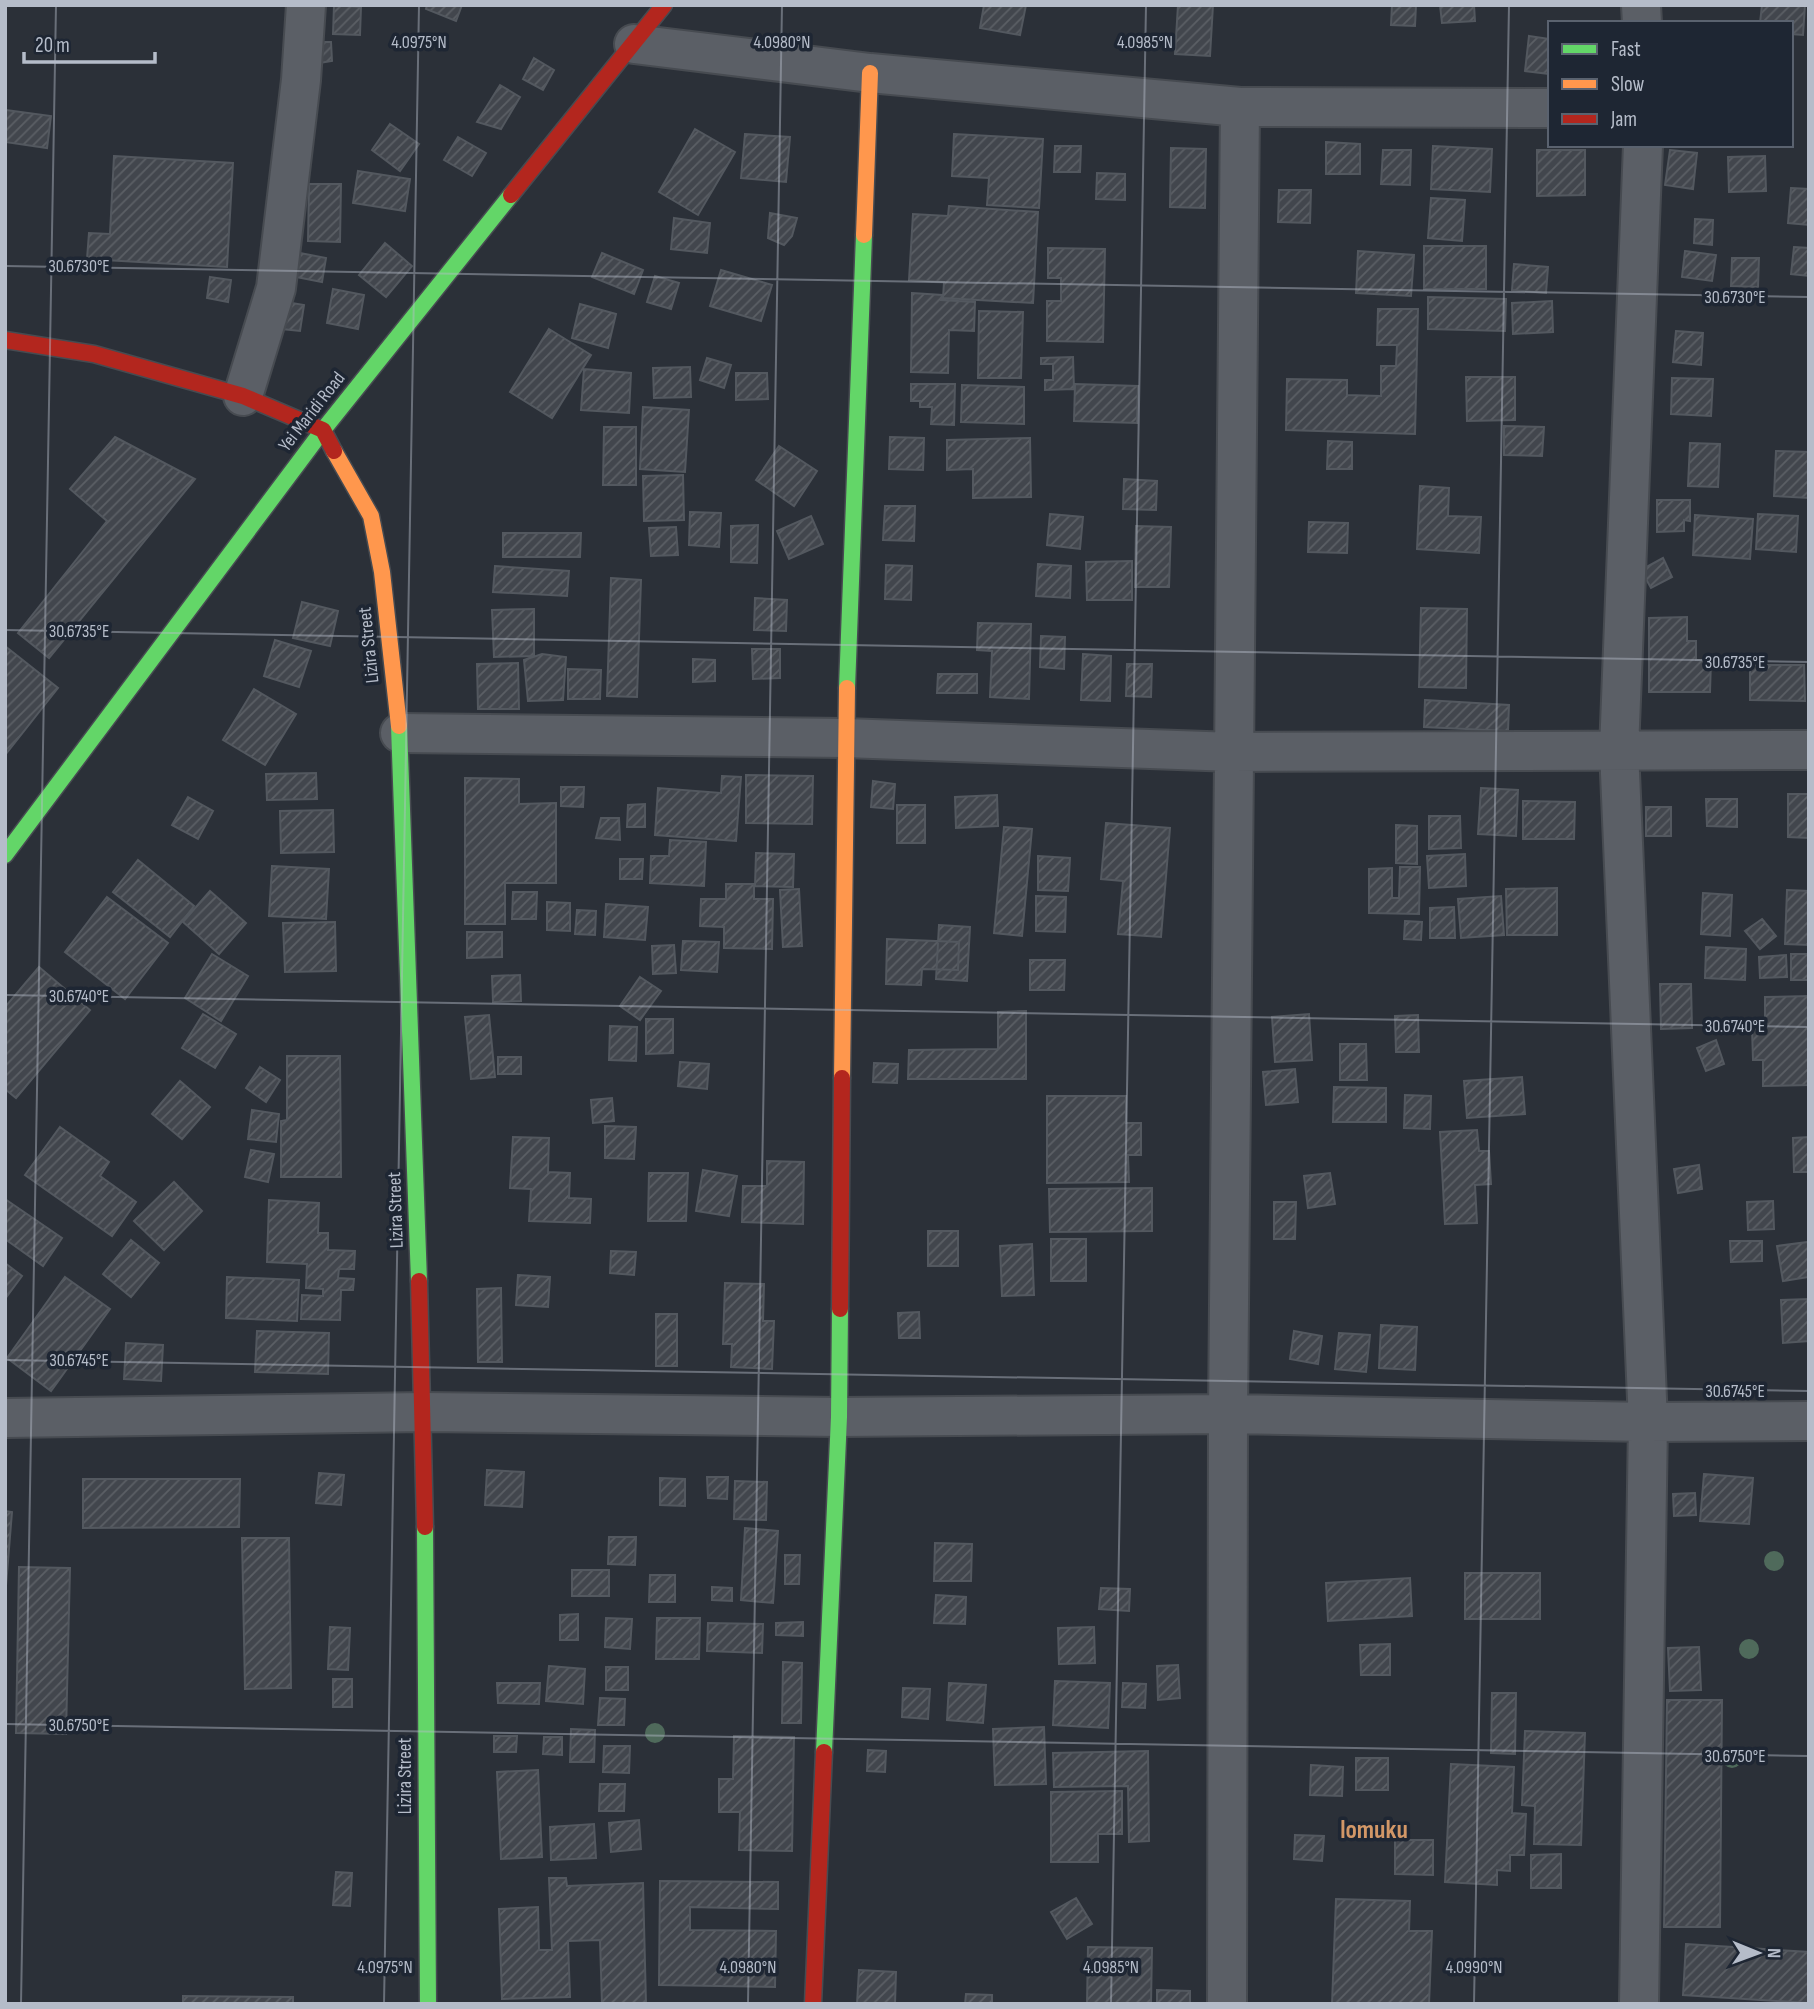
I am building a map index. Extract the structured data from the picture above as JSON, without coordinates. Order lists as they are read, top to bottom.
{
  "streets": {
    "street": ["Yei Maridi Road", "Lizira Street"]
  },
  "crossings": [
    ["Yei Maridi Road", "Lizira Street"]
  ],
  "districts": ["lomuku"],
  "legend": ["Fast", "Slow", "Jam"],
  "scale_bar": "20 m",
  "north": "right",
  "coordinates": [
    "4.0975°N",
    "4.0980°N",
    "4.0985°N",
    "30.6730°E",
    "30.6735°E",
    "30.6740°E",
    "30.6745°E",
    "30.6750°E",
    "4.0990°N"
  ]
}
